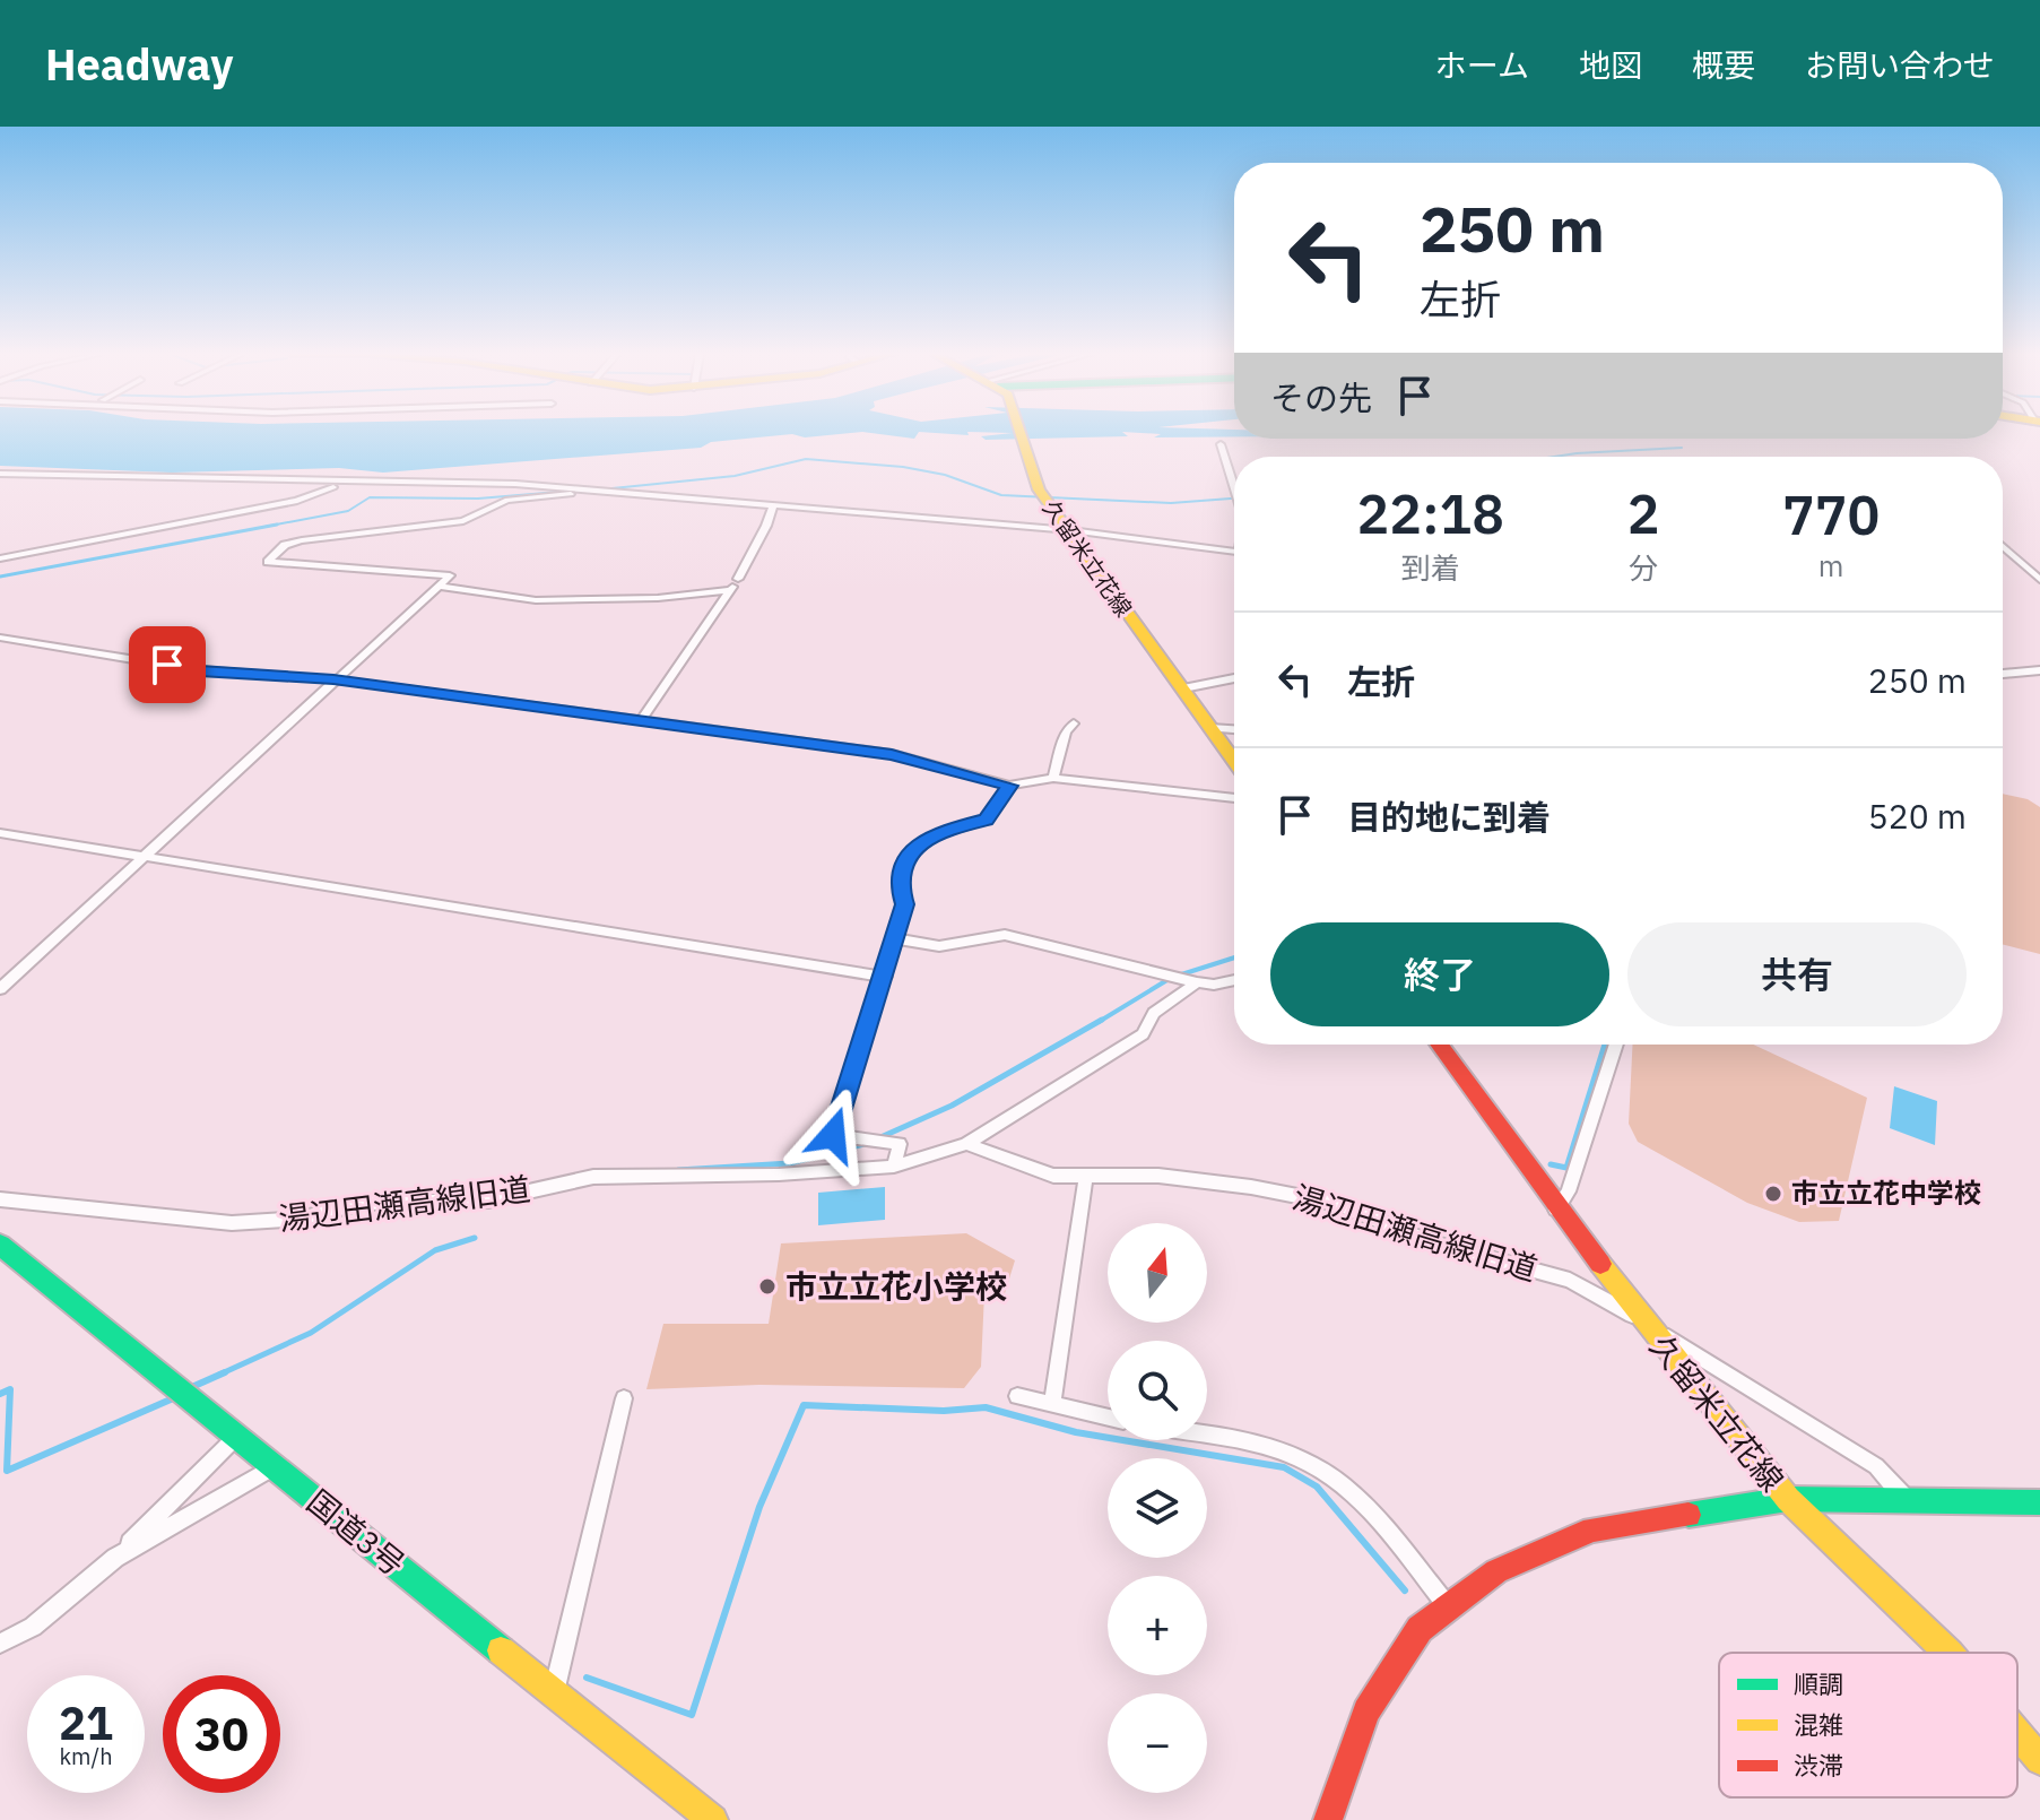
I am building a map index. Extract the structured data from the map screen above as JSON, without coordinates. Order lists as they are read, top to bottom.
{
  "streets": {
    "main road": ["久留米立花線", "国道3号"],
    "street": ["湯辺田瀬高線旧道"]
  },
  "crossings": [
    ["久留米立花線", "湯辺田瀬高線旧道"]
  ],
  "places": ["市立立花中学校", "市立立花小学校"],
  "legend": ["順調", "混雑", "渋滞"],
  "north": "top",
  "page": {
    "header": "Headway",
    "nav": [
      "ホーム",
      "地図",
      "概要",
      "お問い合わせ"
    ],
    "turn": ["250 m", "左折"],
    "then": "その先",
    "eta": [
      "22:18",
      "到着",
      "2",
      "分",
      "770",
      "m"
    ],
    "list": [
      {
        "name": "左折",
        "value": "250 m"
      },
      {
        "name": "目的地に到着",
        "value": "520 m"
      }
    ],
    "buttons": ["終了", "共有"],
    "map_buttons": ["+", "−"],
    "speed": "21 km/h",
    "limit": "30"
  }
}
